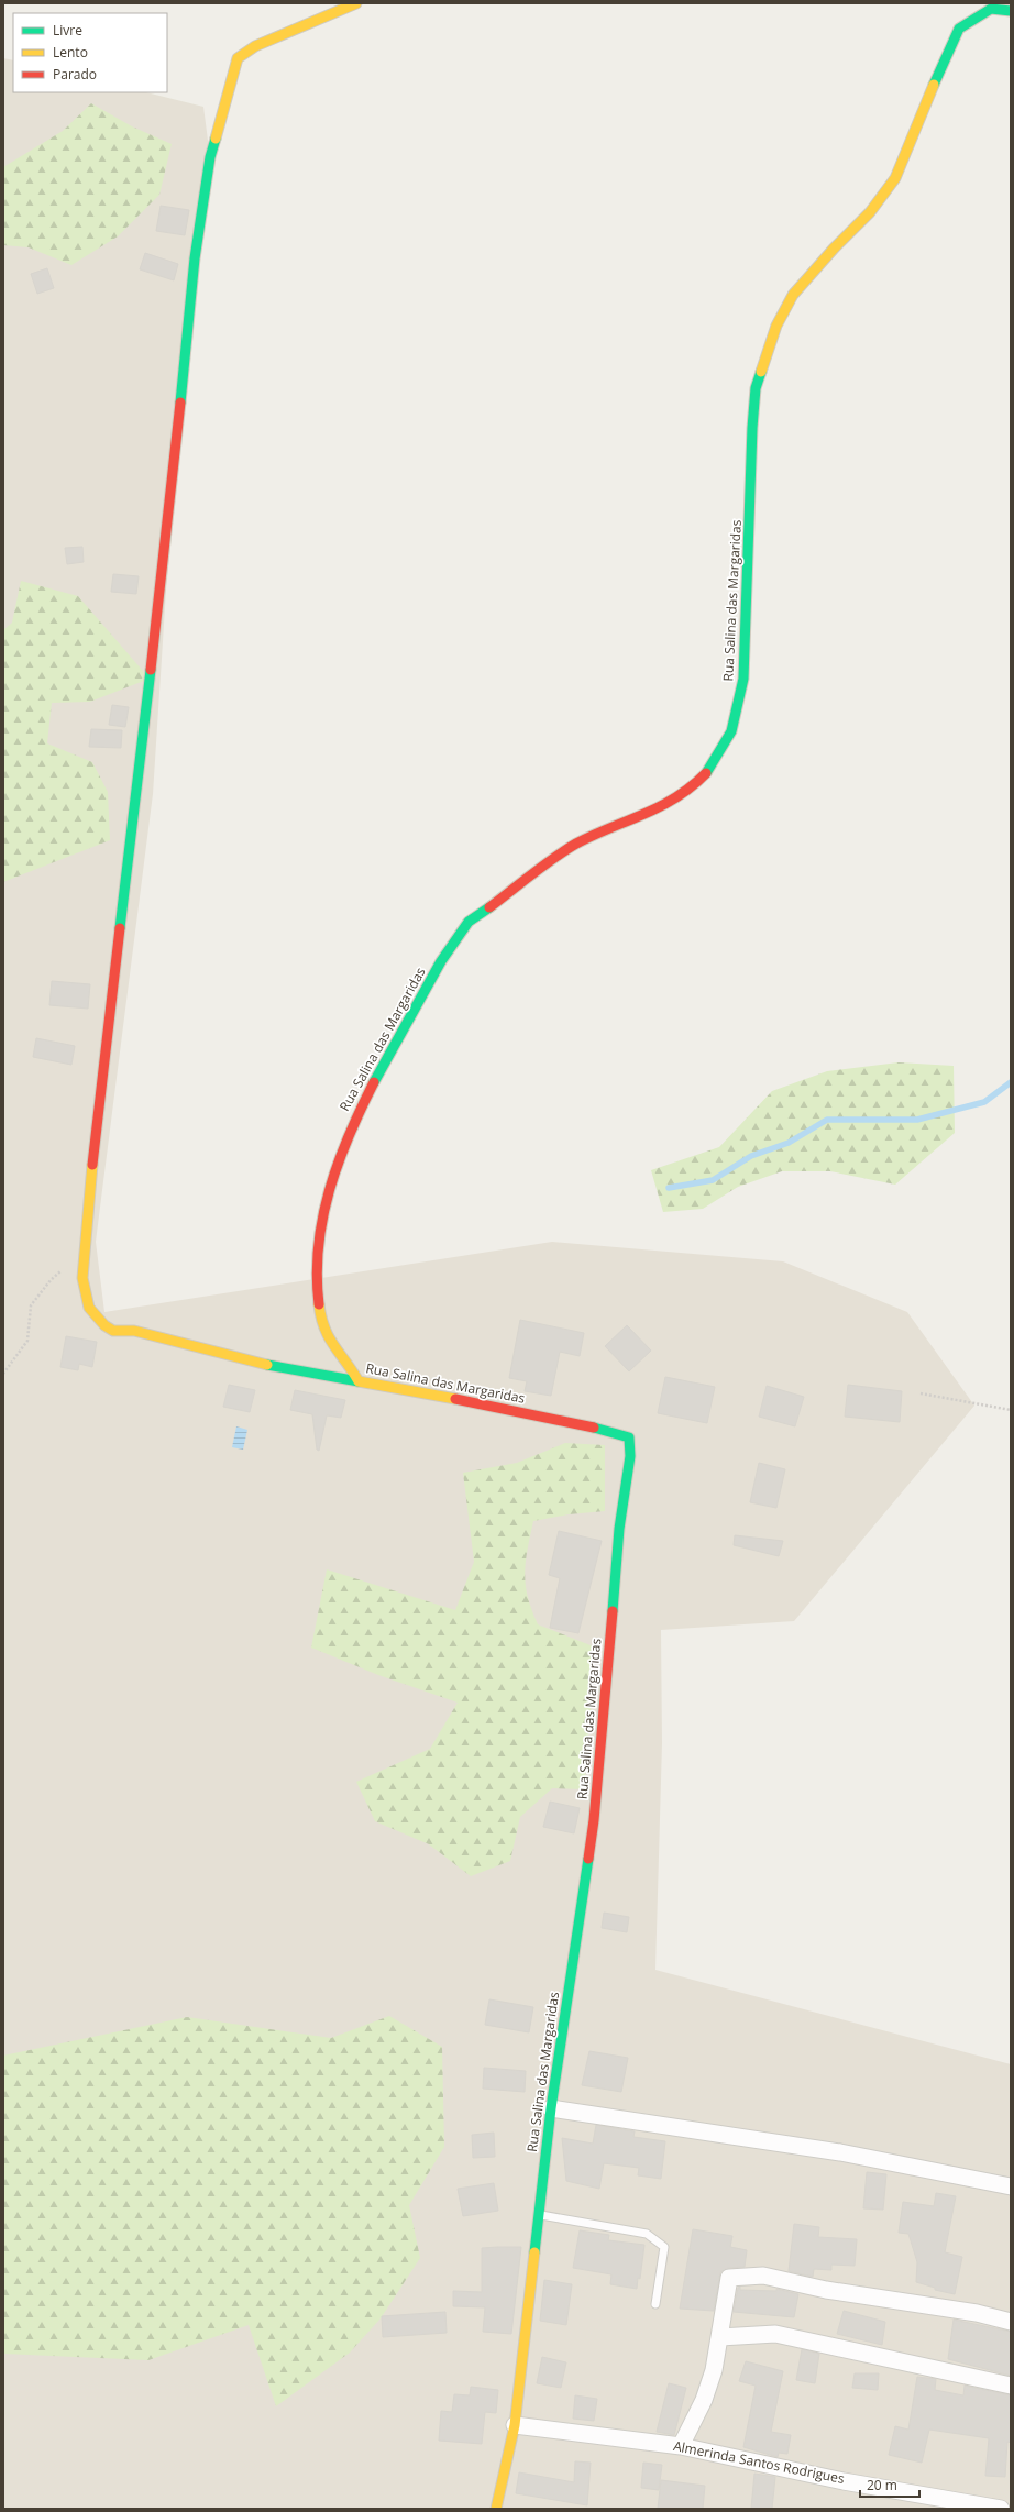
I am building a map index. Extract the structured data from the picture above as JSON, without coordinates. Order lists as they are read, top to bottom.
{
  "streets": {
    "street": ["Rua Salina das Margaridas", "Almerinda Santos Rodrigues"]
  },
  "crossings": [
    ["Rua Salina das Margaridas", "Almerinda Santos Rodrigues"]
  ],
  "legend": ["Livre", "Lento", "Parado"],
  "scale_bar": "20 m"
}
